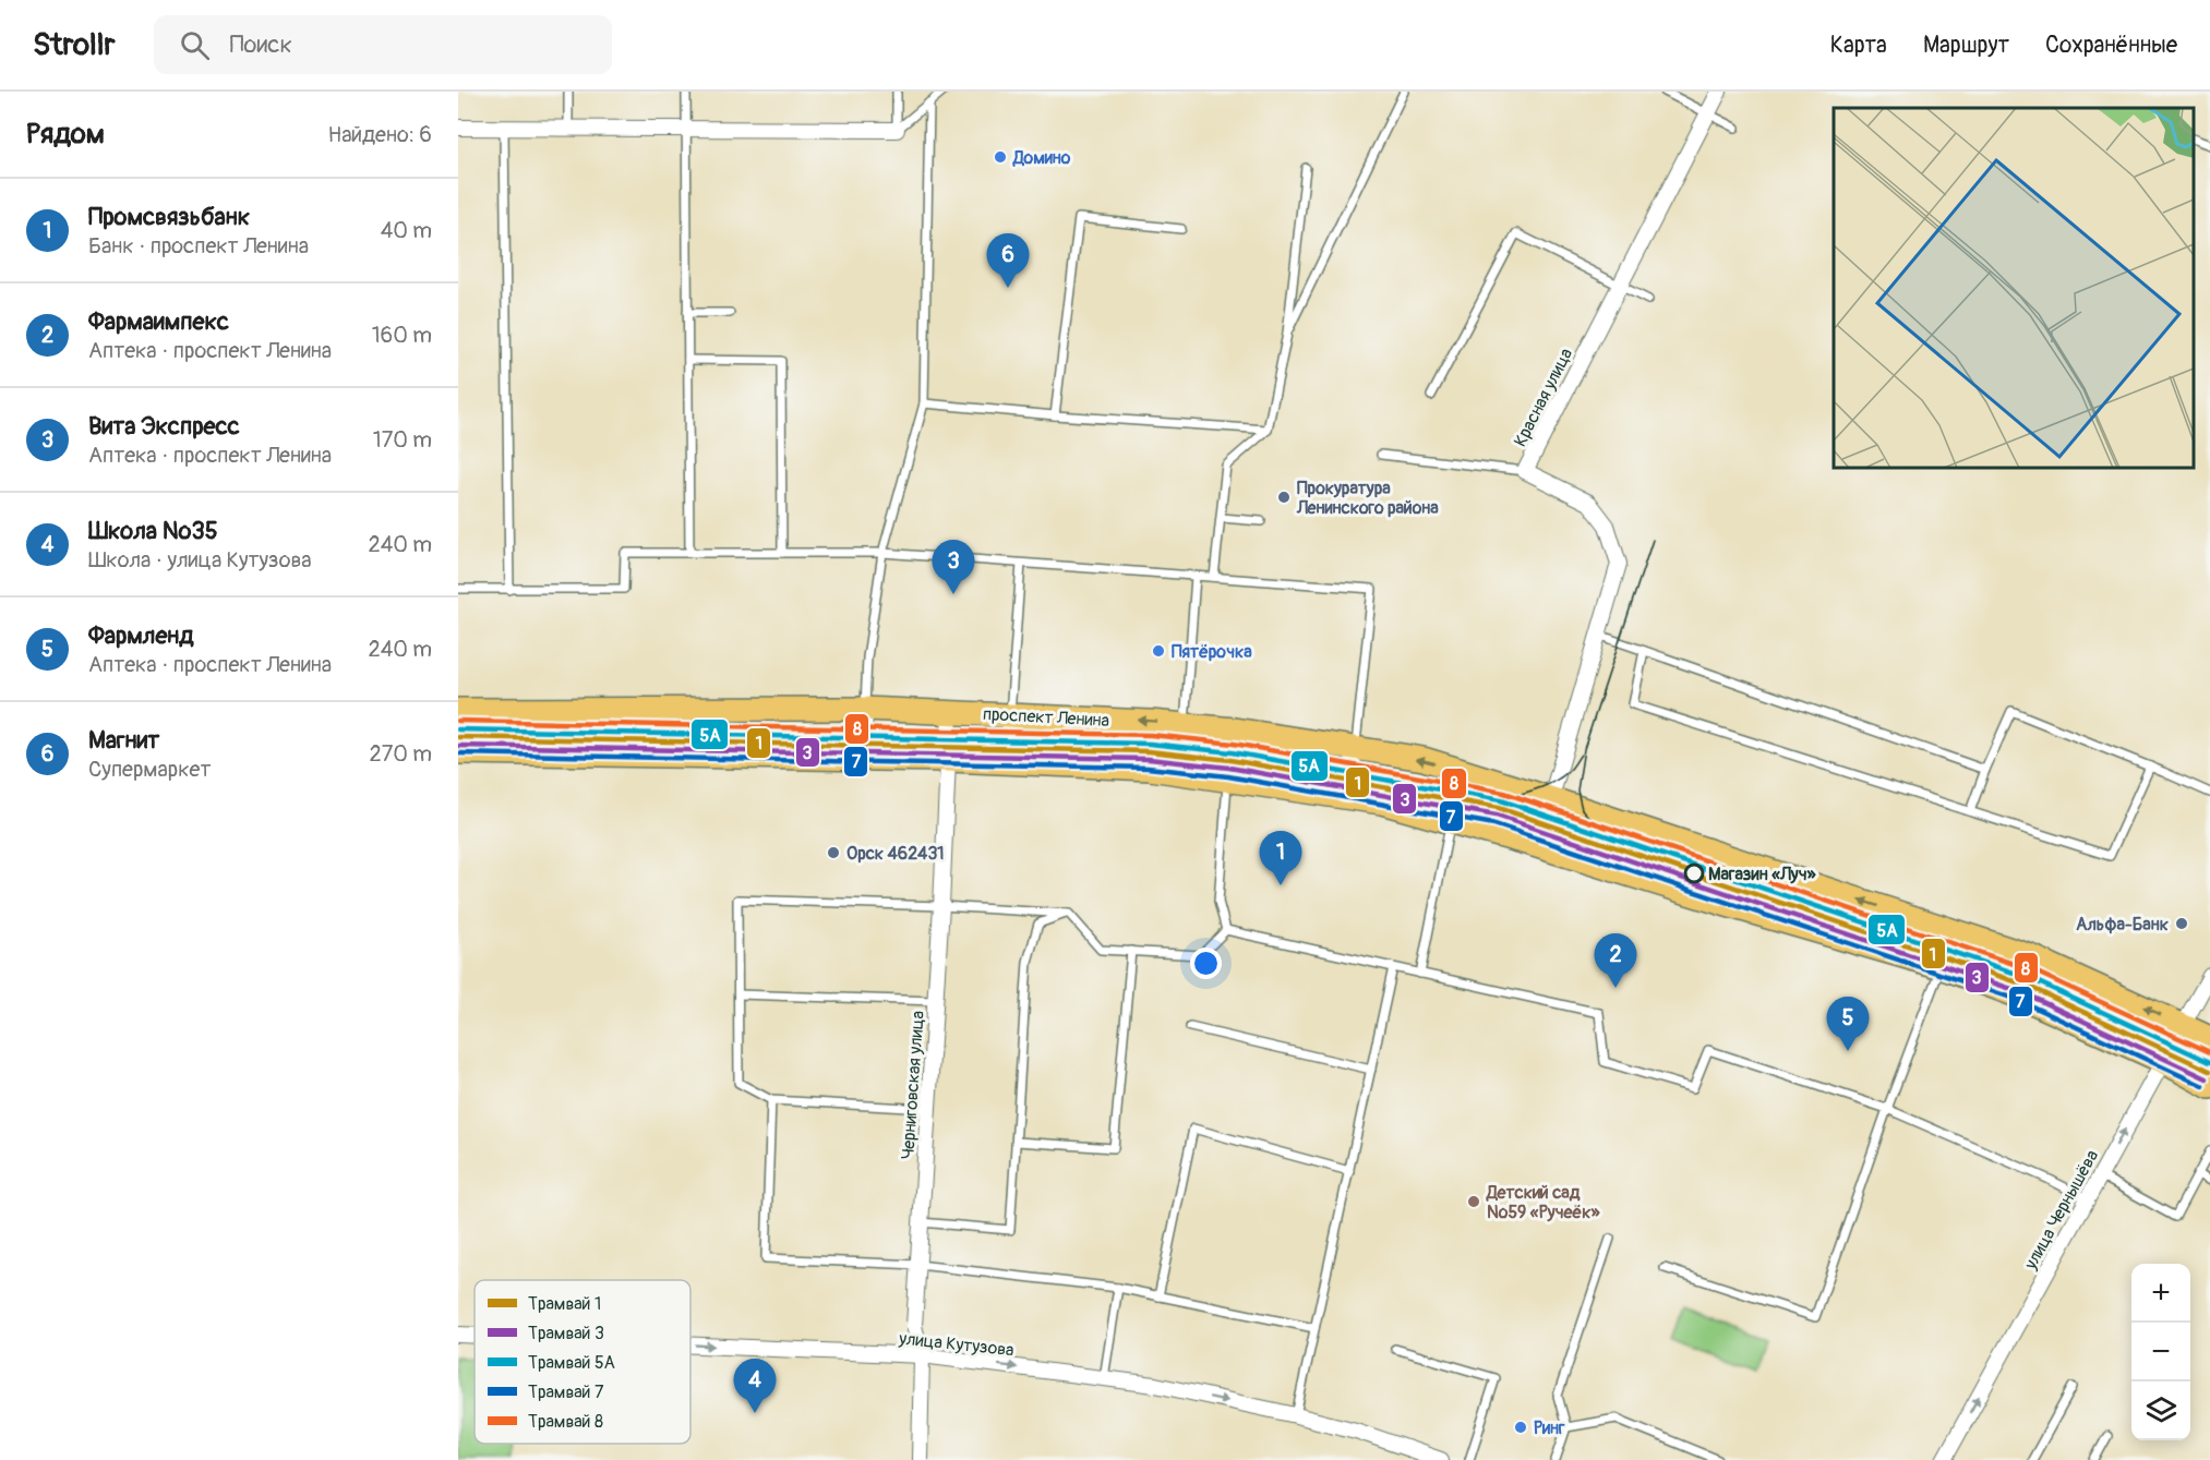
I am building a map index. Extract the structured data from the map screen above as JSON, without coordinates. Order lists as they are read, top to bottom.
{
  "streets": {
    "main road": ["проспект Ленина"],
    "street": [
      "Красная улица",
      "Черниговская улица",
      "улица Чернышёва",
      "улица Кутузова"
    ]
  },
  "crossings": [
    ["Красная улица", "проспект Ленина"],
    ["проспект Ленина", "Черниговская улица"],
    ["проспект Ленина", "улица Чернышёва"],
    ["Черниговская улица", "улица Кутузова"]
  ],
  "one_way": ["улица Чернышёва", "улица Кутузова"],
  "places": [
    "Домино",
    "Прокуратура Ленинского района",
    "Пятёрочка",
    "Орск 462431",
    "Магазин «Луч»",
    "Альфа-Банк",
    "Детский сад №59 «Ручеёк»",
    "Ринг"
  ],
  "lines": [
    "tram line 8",
    "tram line 5А",
    "tram line 1",
    "tram line 3",
    "tram line 7"
  ],
  "legend": [
    "Трамвай 1",
    "Трамвай 3",
    "Трамвай 5А",
    "Трамвай 7",
    "Трамвай 8"
  ],
  "page": {
    "header": "Strollr",
    "search": "Поиск",
    "nav": ["Карта", "Маршрут", "Сохранённые"],
    "heading": ["Рядом", "Найдено: 6"],
    "list": [
      {
        "mark": "1",
        "name": "Промсвязьбанк",
        "note": "Банк · проспект Ленина",
        "value": "40 m"
      },
      {
        "mark": "2",
        "name": "Фармаимпекс",
        "note": "Аптека · проспект Ленина",
        "value": "160 m"
      },
      {
        "mark": "3",
        "name": "Вита Экспресс",
        "note": "Аптека · проспект Ленина",
        "value": "170 m"
      },
      {
        "mark": "4",
        "name": "Школа №35",
        "note": "Школа · улица Кутузова",
        "value": "240 m"
      },
      {
        "mark": "5",
        "name": "Фармленд",
        "note": "Аптека · проспект Ленина",
        "value": "240 m"
      },
      {
        "mark": "6",
        "name": "Магнит",
        "note": "Супермаркет",
        "value": "270 m"
      }
    ],
    "pins": [
      "6",
      "3",
      "1",
      "2",
      "5",
      "4"
    ],
    "map_buttons": ["+", "−"]
  }
}
